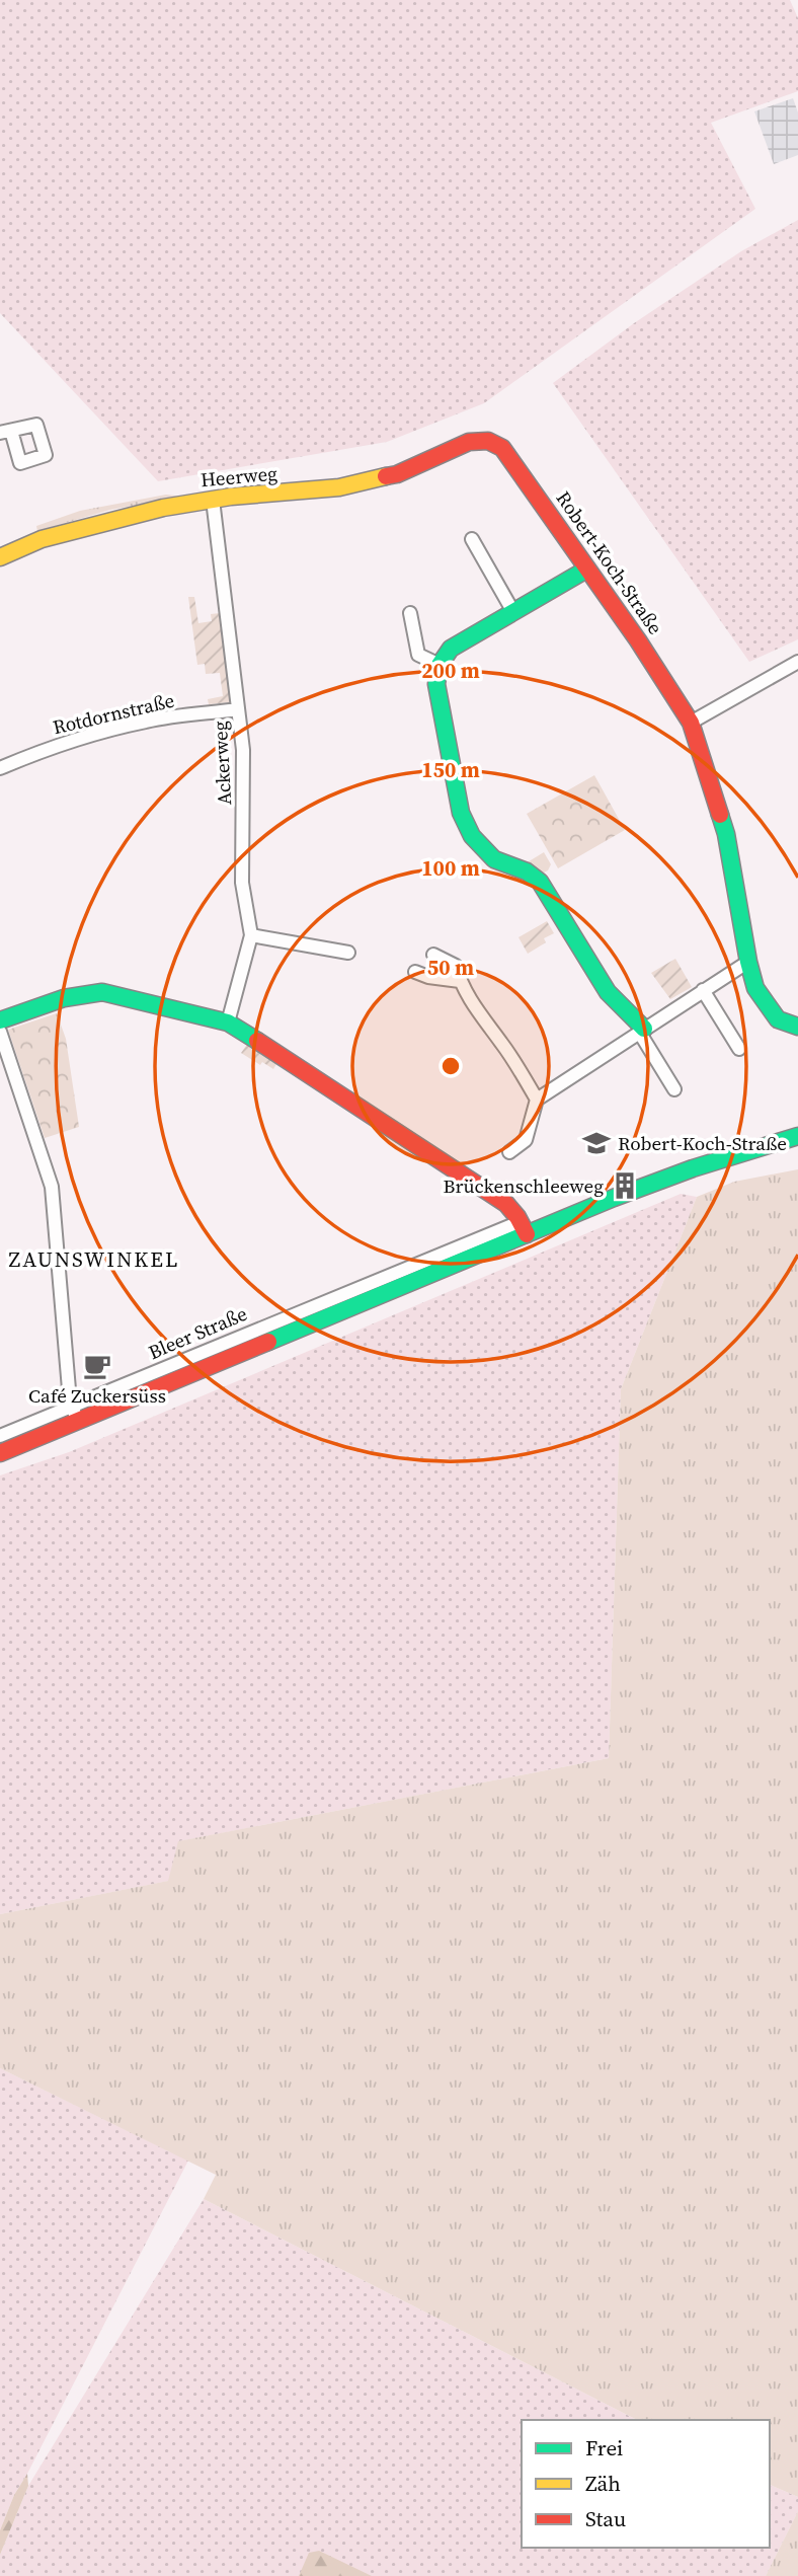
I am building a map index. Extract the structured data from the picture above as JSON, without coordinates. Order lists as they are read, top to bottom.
{
  "streets": {
    "street": [
      "Heerweg",
      "Robert-Koch-Straße",
      "Rotdornstraße",
      "Ackerweg",
      "Bleer Straße"
    ]
  },
  "crossings": [
    ["Heerweg", "Robert-Koch-Straße"],
    ["Heerweg", "Ackerweg"],
    ["Rotdornstraße", "Ackerweg"]
  ],
  "districts": ["ZAUNSWINKEL"],
  "places": {
    "school or university": ["Robert-Koch-Straße"],
    "building": ["Brückenschleeweg"],
    "cafe": ["Café Zuckersüss"]
  },
  "legend": ["Frei", "Zäh", "Stau"],
  "rings": [
    "200 m",
    "150 m",
    "100 m",
    "50 m"
  ]
}
